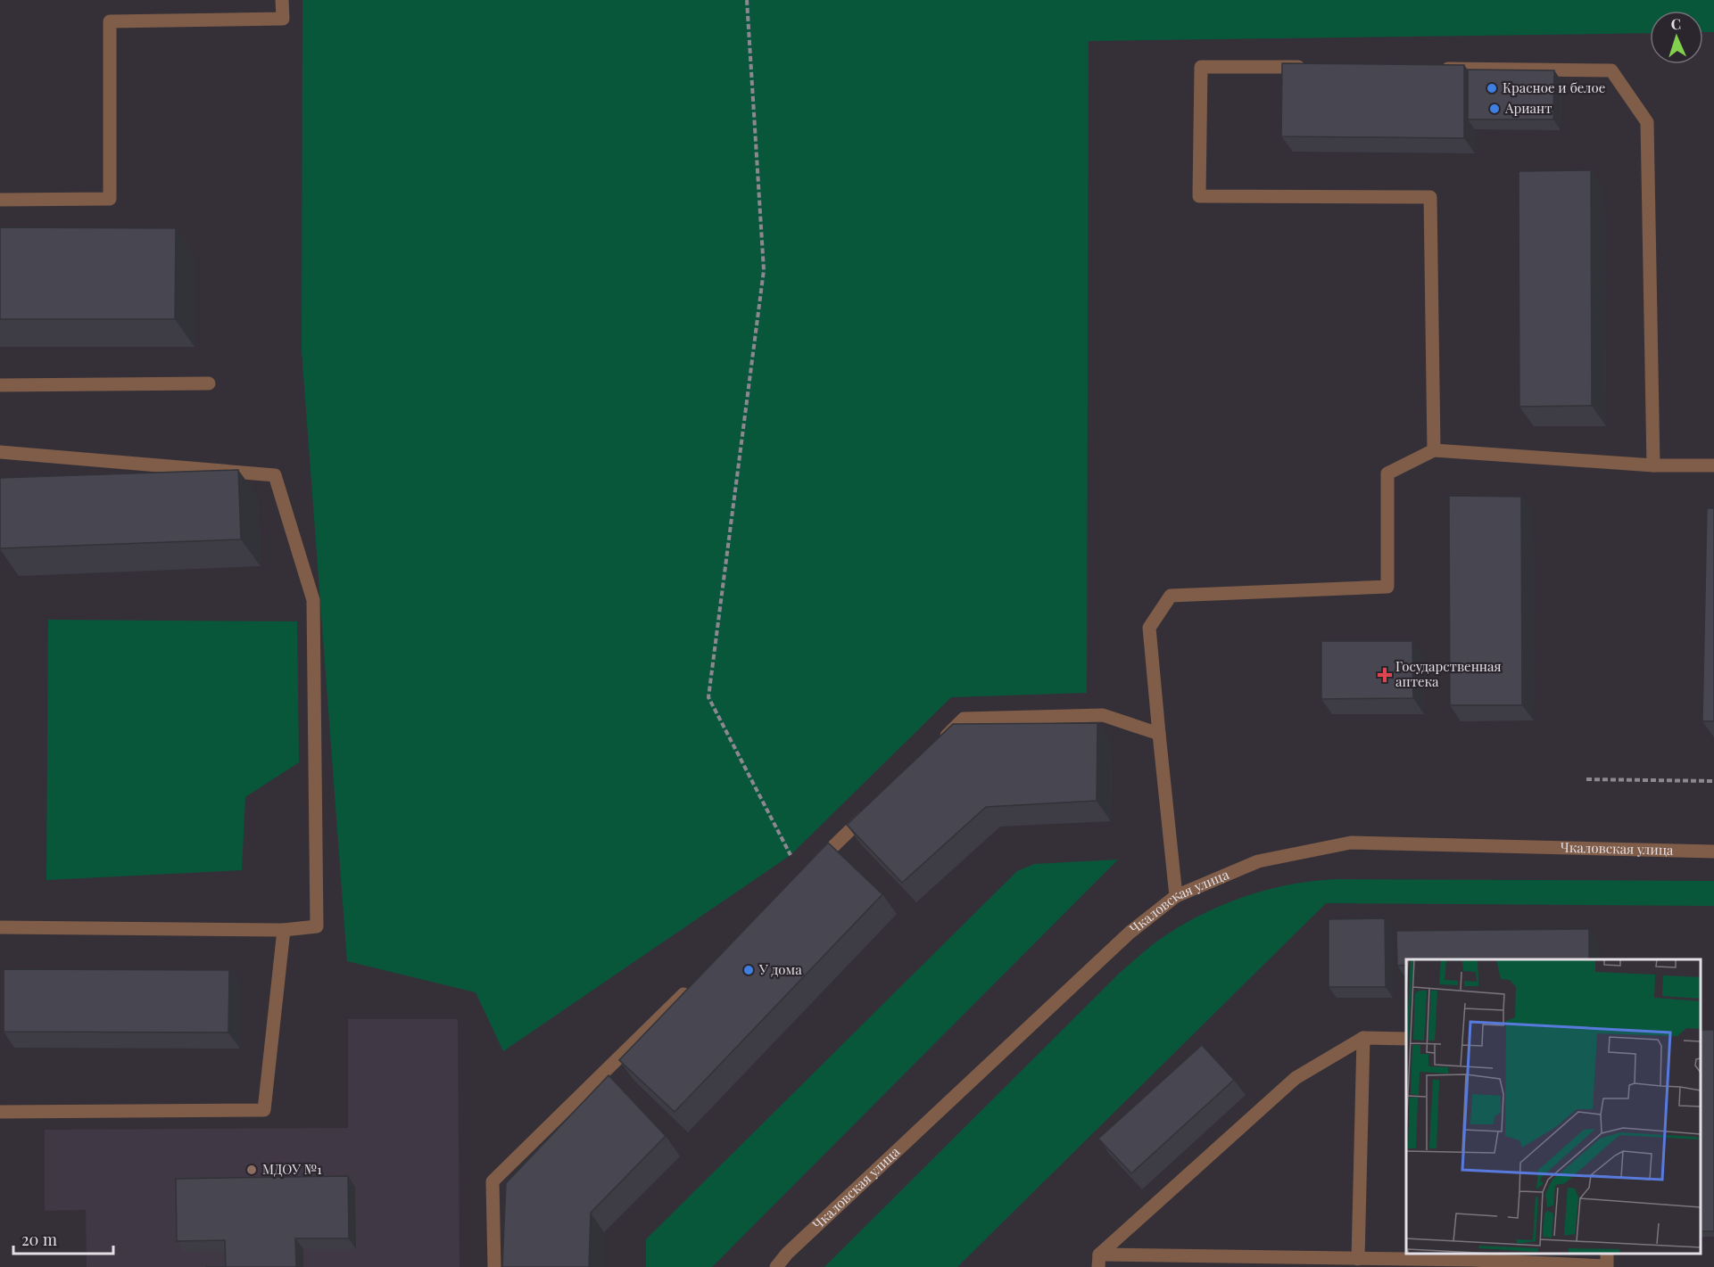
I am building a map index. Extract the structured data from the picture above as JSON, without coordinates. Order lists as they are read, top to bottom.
{
  "streets": {
    "street": ["Чкаловская улица"]
  },
  "places": {
    "other": [
      "Красное и белое",
      "Ариант",
      "У дома",
      "МДОУ №1"
    ],
    "health": ["Государственная аптека"]
  },
  "scale_bar": "20 m",
  "north": "top"
}
